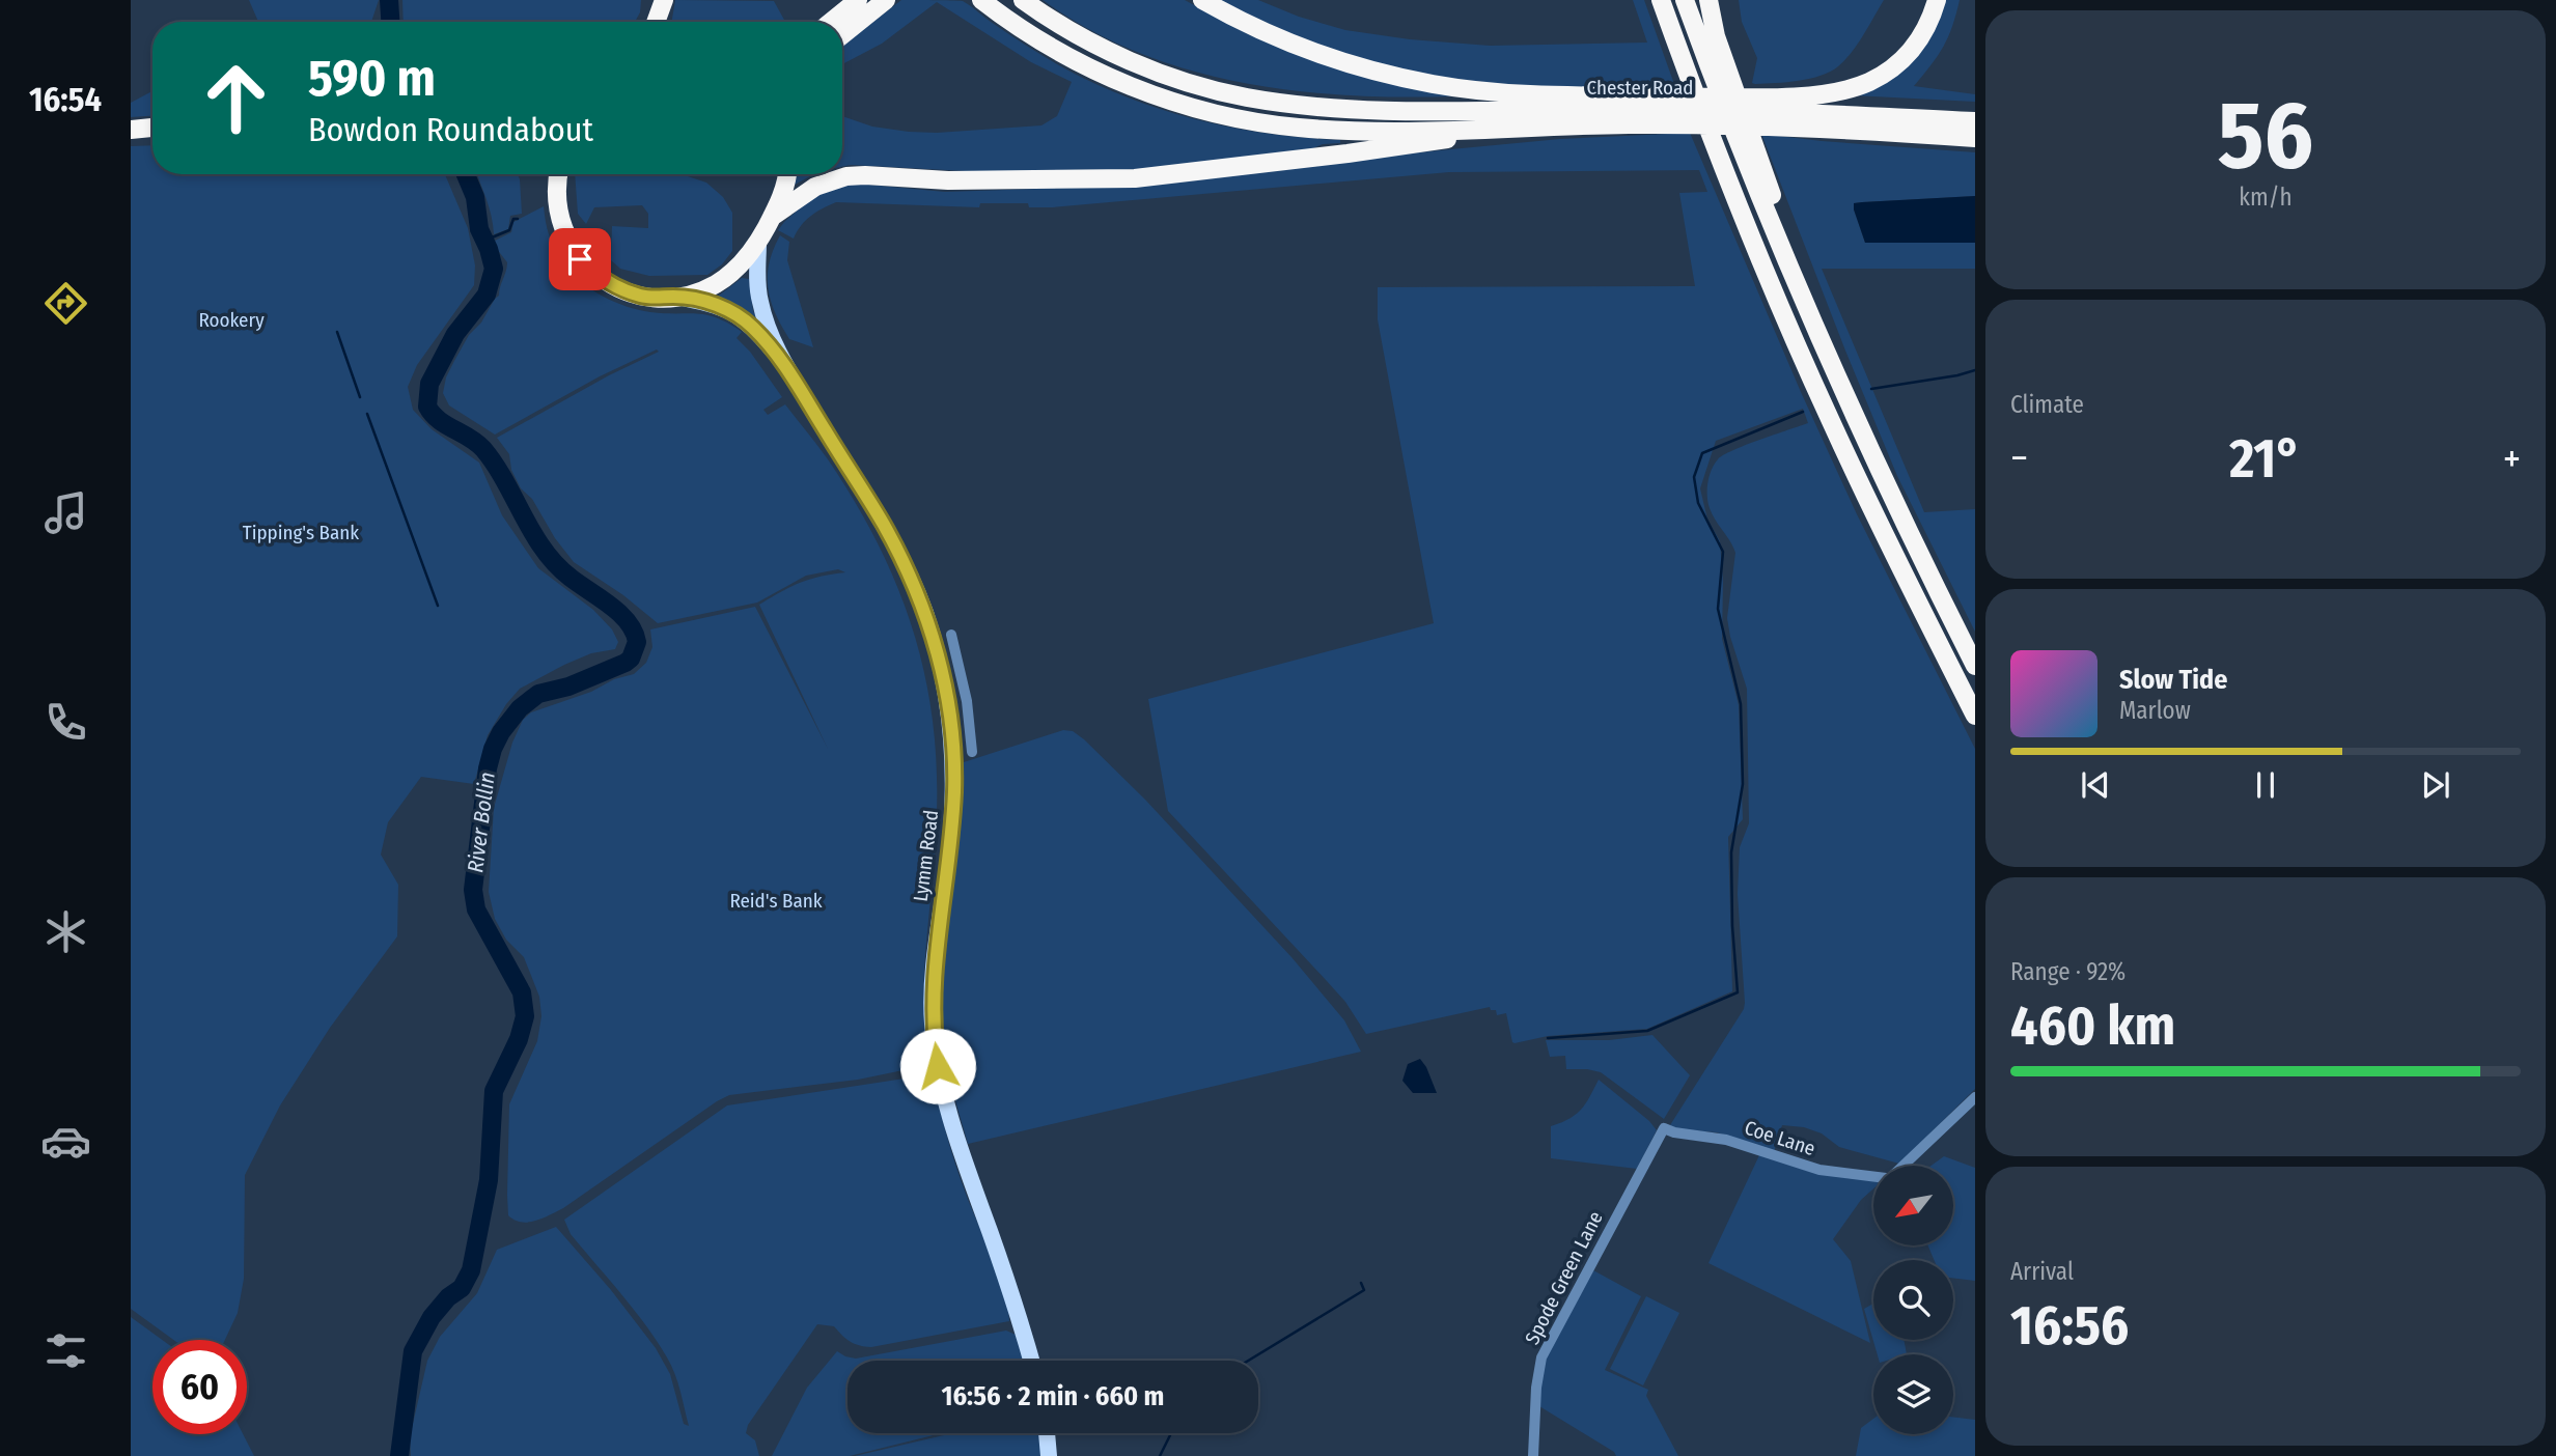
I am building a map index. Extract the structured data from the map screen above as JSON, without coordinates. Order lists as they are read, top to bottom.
{
  "streets": {
    "highway": ["Chester Road"],
    "main road": ["Lymm Road"],
    "street": ["Coe Lane", "Spode Green Lane"]
  },
  "crossings": [
    ["Coe Lane", "Spode Green Lane"]
  ],
  "water": ["River Bollin"],
  "parks": ["Rookery", "Tipping's Bank", "Reid's Bank"],
  "north": "bottom left",
  "page": {
    "tabs": "16:54",
    "tile": [
      ["56", "km/h"],
      "Climate",
      ["Range · 92%", "460 km"],
      ["Arrival", "16:56"]
    ],
    "turn": ["590 m", "Bowdon Roundabout"],
    "heat": ["−", "21°", "+"],
    "song": ["Slow Tide", "Marlow"],
    "limit": "60",
    "trip": "16:56 · 2 min · 660 m"
  }
}
